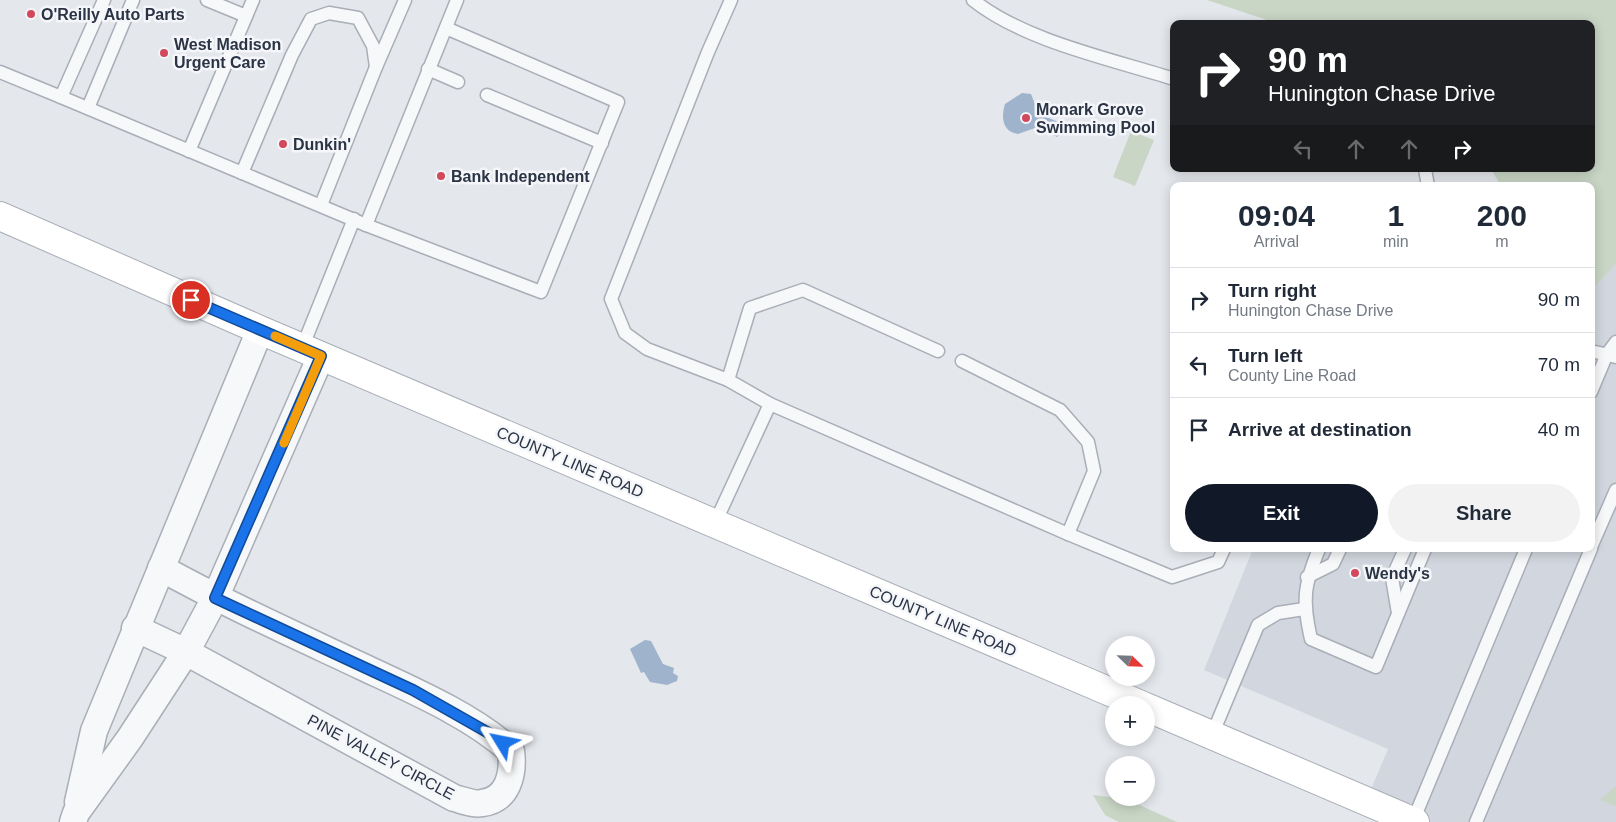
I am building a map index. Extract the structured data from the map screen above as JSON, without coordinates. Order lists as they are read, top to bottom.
{
  "streets": {
    "main road": ["COUNTY LINE ROAD"],
    "street": ["PINE VALLEY CIRCLE"]
  },
  "places": [
    "O'Reilly Auto Parts",
    "West Madison Urgent Care",
    "Monark Grove Swimming Pool",
    "Dunkin'",
    "Bank Independent",
    "Wendy's"
  ],
  "north": "bottom right",
  "page": {
    "turn": ["90 m", "Hunington Chase Drive"],
    "eta": [
      "09:04",
      "Arrival",
      "1",
      "min",
      "200",
      "m"
    ],
    "list": [
      {
        "name": "Turn right",
        "note": "Hunington Chase Drive",
        "value": "90 m"
      },
      {
        "name": "Turn left",
        "note": "County Line Road",
        "value": "70 m"
      },
      {
        "name": "Arrive at destination",
        "value": "40 m"
      }
    ],
    "buttons": ["Exit", "Share"],
    "map_buttons": ["+", "−"]
  }
}
